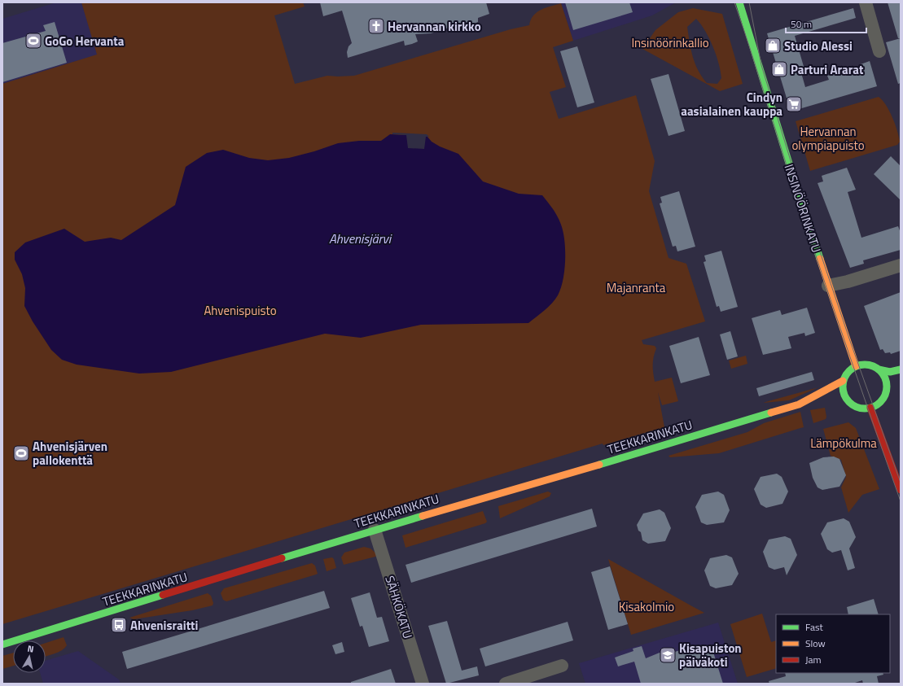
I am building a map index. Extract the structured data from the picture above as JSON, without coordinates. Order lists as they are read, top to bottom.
{
  "streets": {
    "street": ["INSINÖÖRINKATU", "TEEKKARINKATU", "SÄHKÖKATU"]
  },
  "crossings": [
    ["INSINÖÖRINKATU", "TEEKKARINKATU"],
    ["TEEKKARINKATU", "SÄHKÖKATU"]
  ],
  "water": ["Ahvenisjärvi"],
  "parks": [
    "Insinöörinkallio",
    "Hervannan olympiapuisto",
    "Majanranta",
    "Ahvenispuisto",
    "Lämpökulma",
    "Kisakolmio"
  ],
  "places": {
    "church": ["Hervannan kirkko"],
    "sports": ["GoGo Hervanta", "Ahvenisjärven pallokenttä"],
    "shop": ["Studio Alessi", "Parturi Ararat"],
    "supermarket": ["Cindyn aasialainen kauppa"],
    "bus stop": ["Ahvenisraitti"],
    "school or university": ["Kisapuiston päiväkoti"]
  },
  "legend": ["Fast", "Slow", "Jam"],
  "scale_bar": "50 m",
  "north": "top"
}
